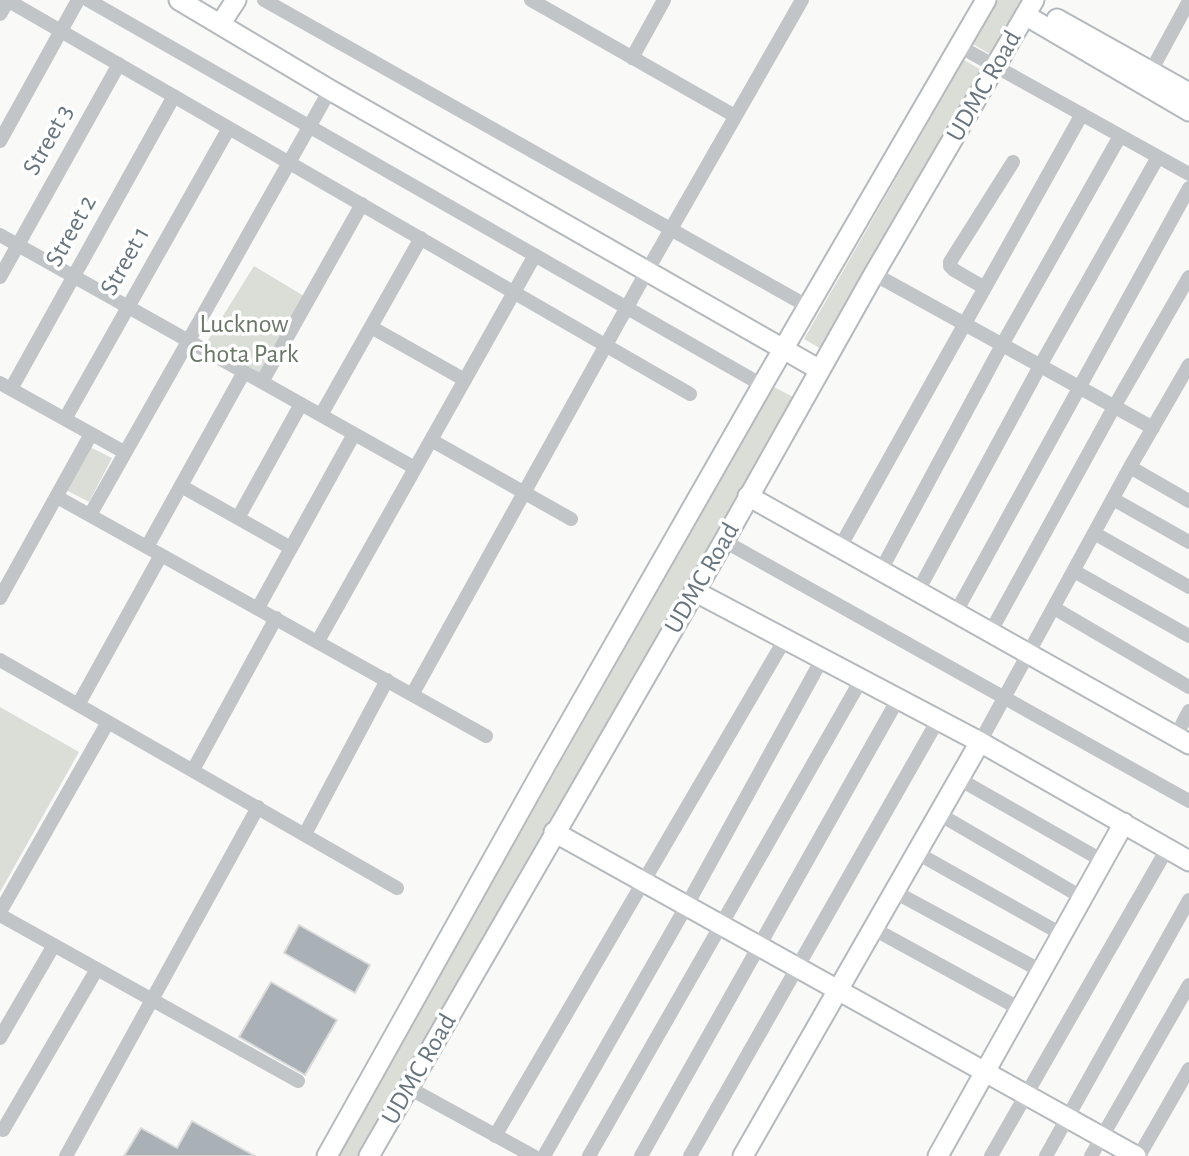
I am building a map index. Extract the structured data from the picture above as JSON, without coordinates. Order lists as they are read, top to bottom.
{
  "streets": {
    "street": [
      "UDMC Road",
      "Street 3",
      "Street 2",
      "Street 1"
    ]
  },
  "parks": ["Lucknow Chota Park"]
}
